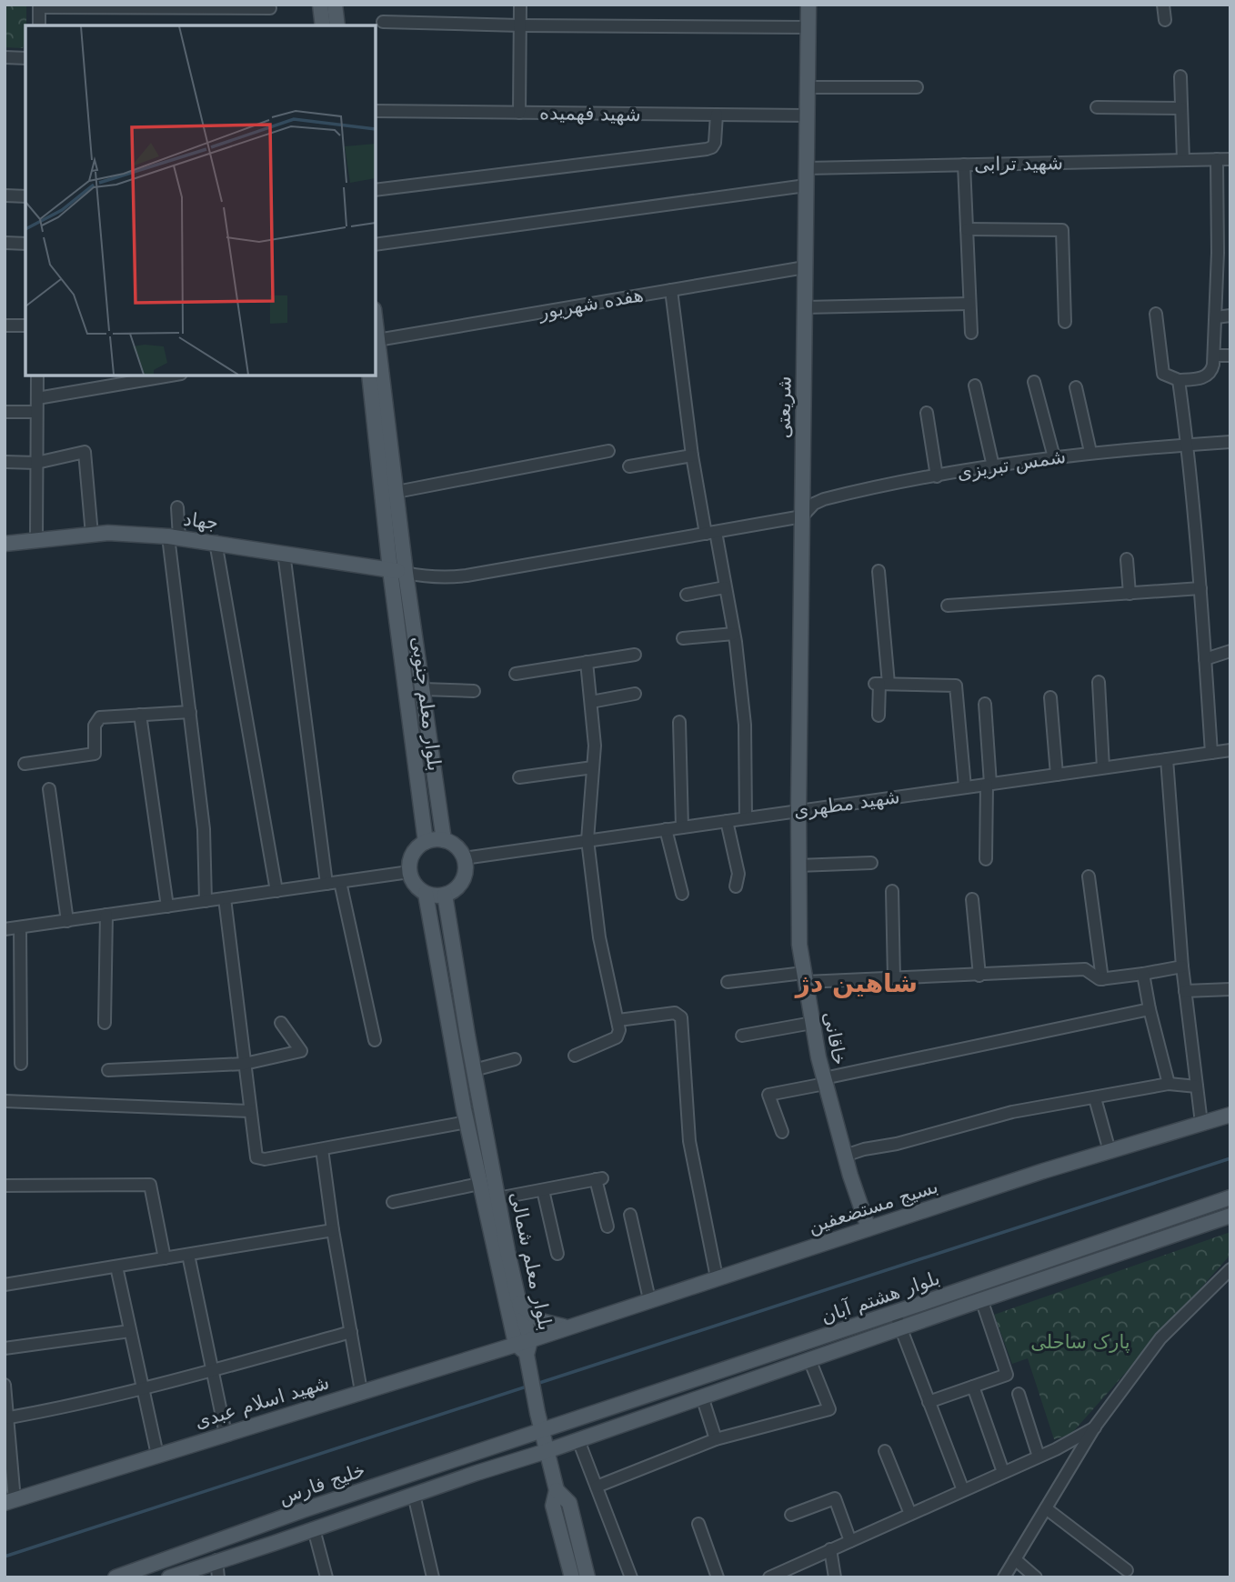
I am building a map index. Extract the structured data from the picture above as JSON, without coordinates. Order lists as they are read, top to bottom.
{
  "streets": {
    "main road": [
      "شریعتی",
      "جهاد",
      "بلوار معلم جنوبی",
      "خاقانی",
      "بسیج مستضعفین",
      "بلوار معلم شمالی",
      "بلوار هشتم آبان",
      "شهید اسلام عبدی",
      "خلیج فارس"
    ],
    "street": [
      "شهید فهمیده",
      "شهید ترابی",
      "هفده شهریور",
      "شمس تبریزی",
      "شهید مطهری"
    ]
  },
  "crossings": [
    ["شهید فهمیده", "شریعتی"],
    ["شهید ترابی", "شریعتی"],
    ["هفده شهریور", "شریعتی"],
    ["هفده شهریور", "بلوار معلم جنوبی"],
    ["شریعتی", "شمس تبریزی"],
    ["شریعتی", "شهید مطهری"],
    ["شریعتی", "خاقانی"],
    ["جهاد", "بلوار معلم جنوبی"],
    ["بلوار معلم جنوبی", "شهید مطهری"],
    ["بلوار معلم جنوبی", "بلوار معلم شمالی"],
    ["شهید مطهری", "خاقانی"],
    ["شهید مطهری", "بلوار معلم شمالی"],
    ["خاقانی", "بسیج مستضعفین"],
    ["بسیج مستضعفین", "بلوار معلم شمالی"],
    ["بسیج مستضعفین", "شهید اسلام عبدی"],
    ["بلوار معلم شمالی", "شهید اسلام عبدی"],
    ["بلوار هشتم آبان", "خلیج فارس"]
  ],
  "districts": ["شاهین دژ"],
  "parks": ["پارک ساحلی"]
}
